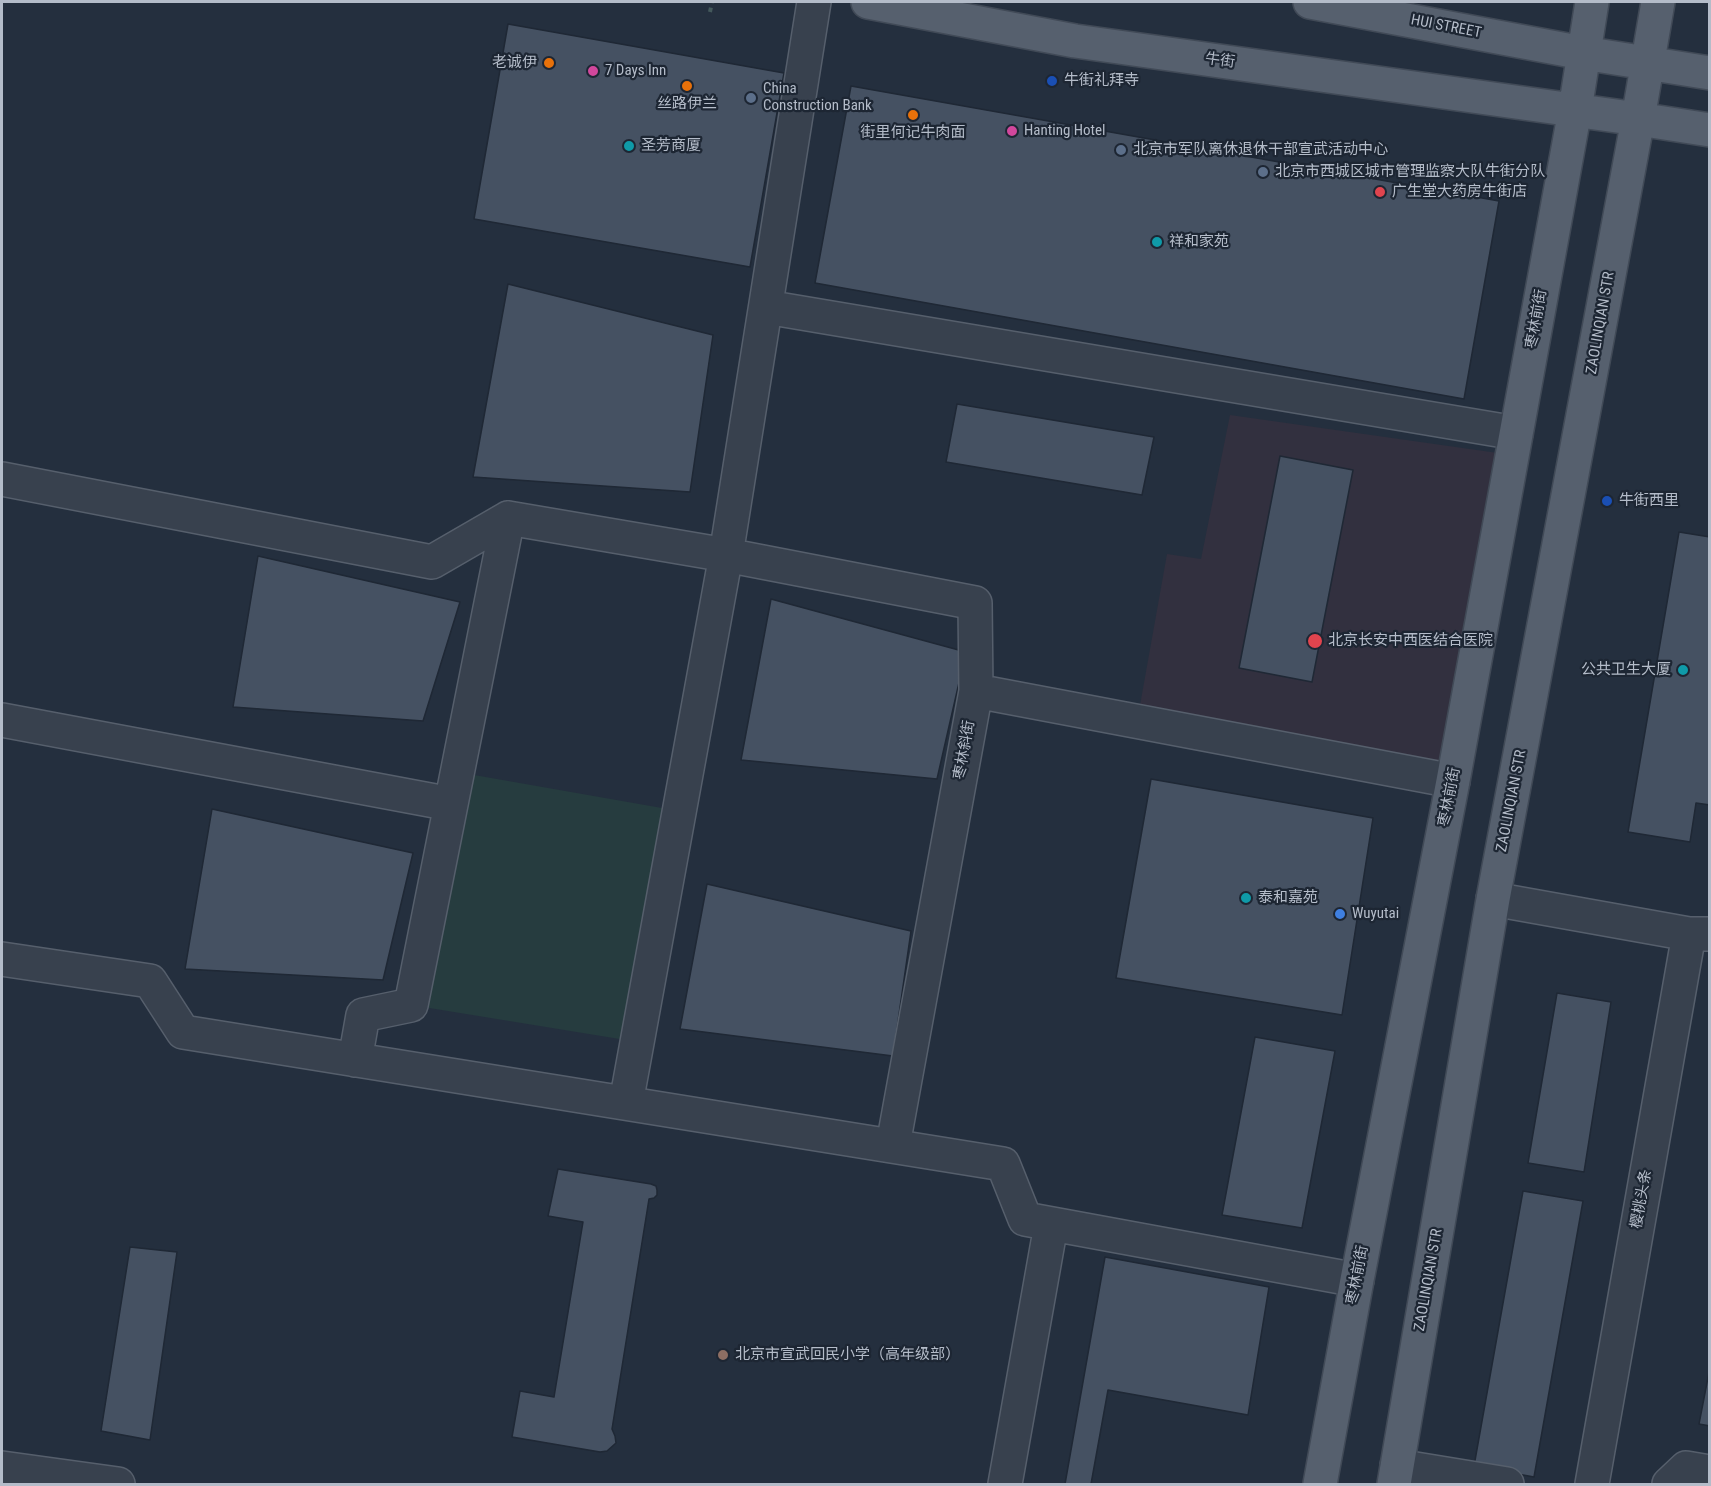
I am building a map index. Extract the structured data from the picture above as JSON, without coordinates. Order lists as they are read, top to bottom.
{
  "streets": {
    "main road": [
      "HUI STREET",
      "牛街",
      "枣林前街",
      "ZAOLINQIAN STR"
    ],
    "street": ["枣林斜街", "樱桃头条"]
  },
  "crossings": [
    ["HUI STREET", "枣林前街"],
    ["HUI STREET", "ZAOLINQIAN STR"],
    ["牛街", "枣林前街"],
    ["牛街", "ZAOLINQIAN STR"]
  ],
  "places": [
    "老诚伊",
    "7 Days Inn",
    "牛街礼拜寺",
    "丝路伊兰",
    "China Construction Bank",
    "街里何记牛肉面",
    "Hanting Hotel",
    "圣芳商厦",
    "北京市军队离休退休干部宣武活动中心",
    "北京市西城区城市管理监察大队牛街分队",
    "广生堂大药房牛街店",
    "祥和家苑",
    "牛街西里",
    "北京长安中西医结合医院",
    "公共卫生大厦",
    "泰和嘉苑",
    "Wuyutai",
    "北京市宣武回民小学（高年级部）"
  ]
}
